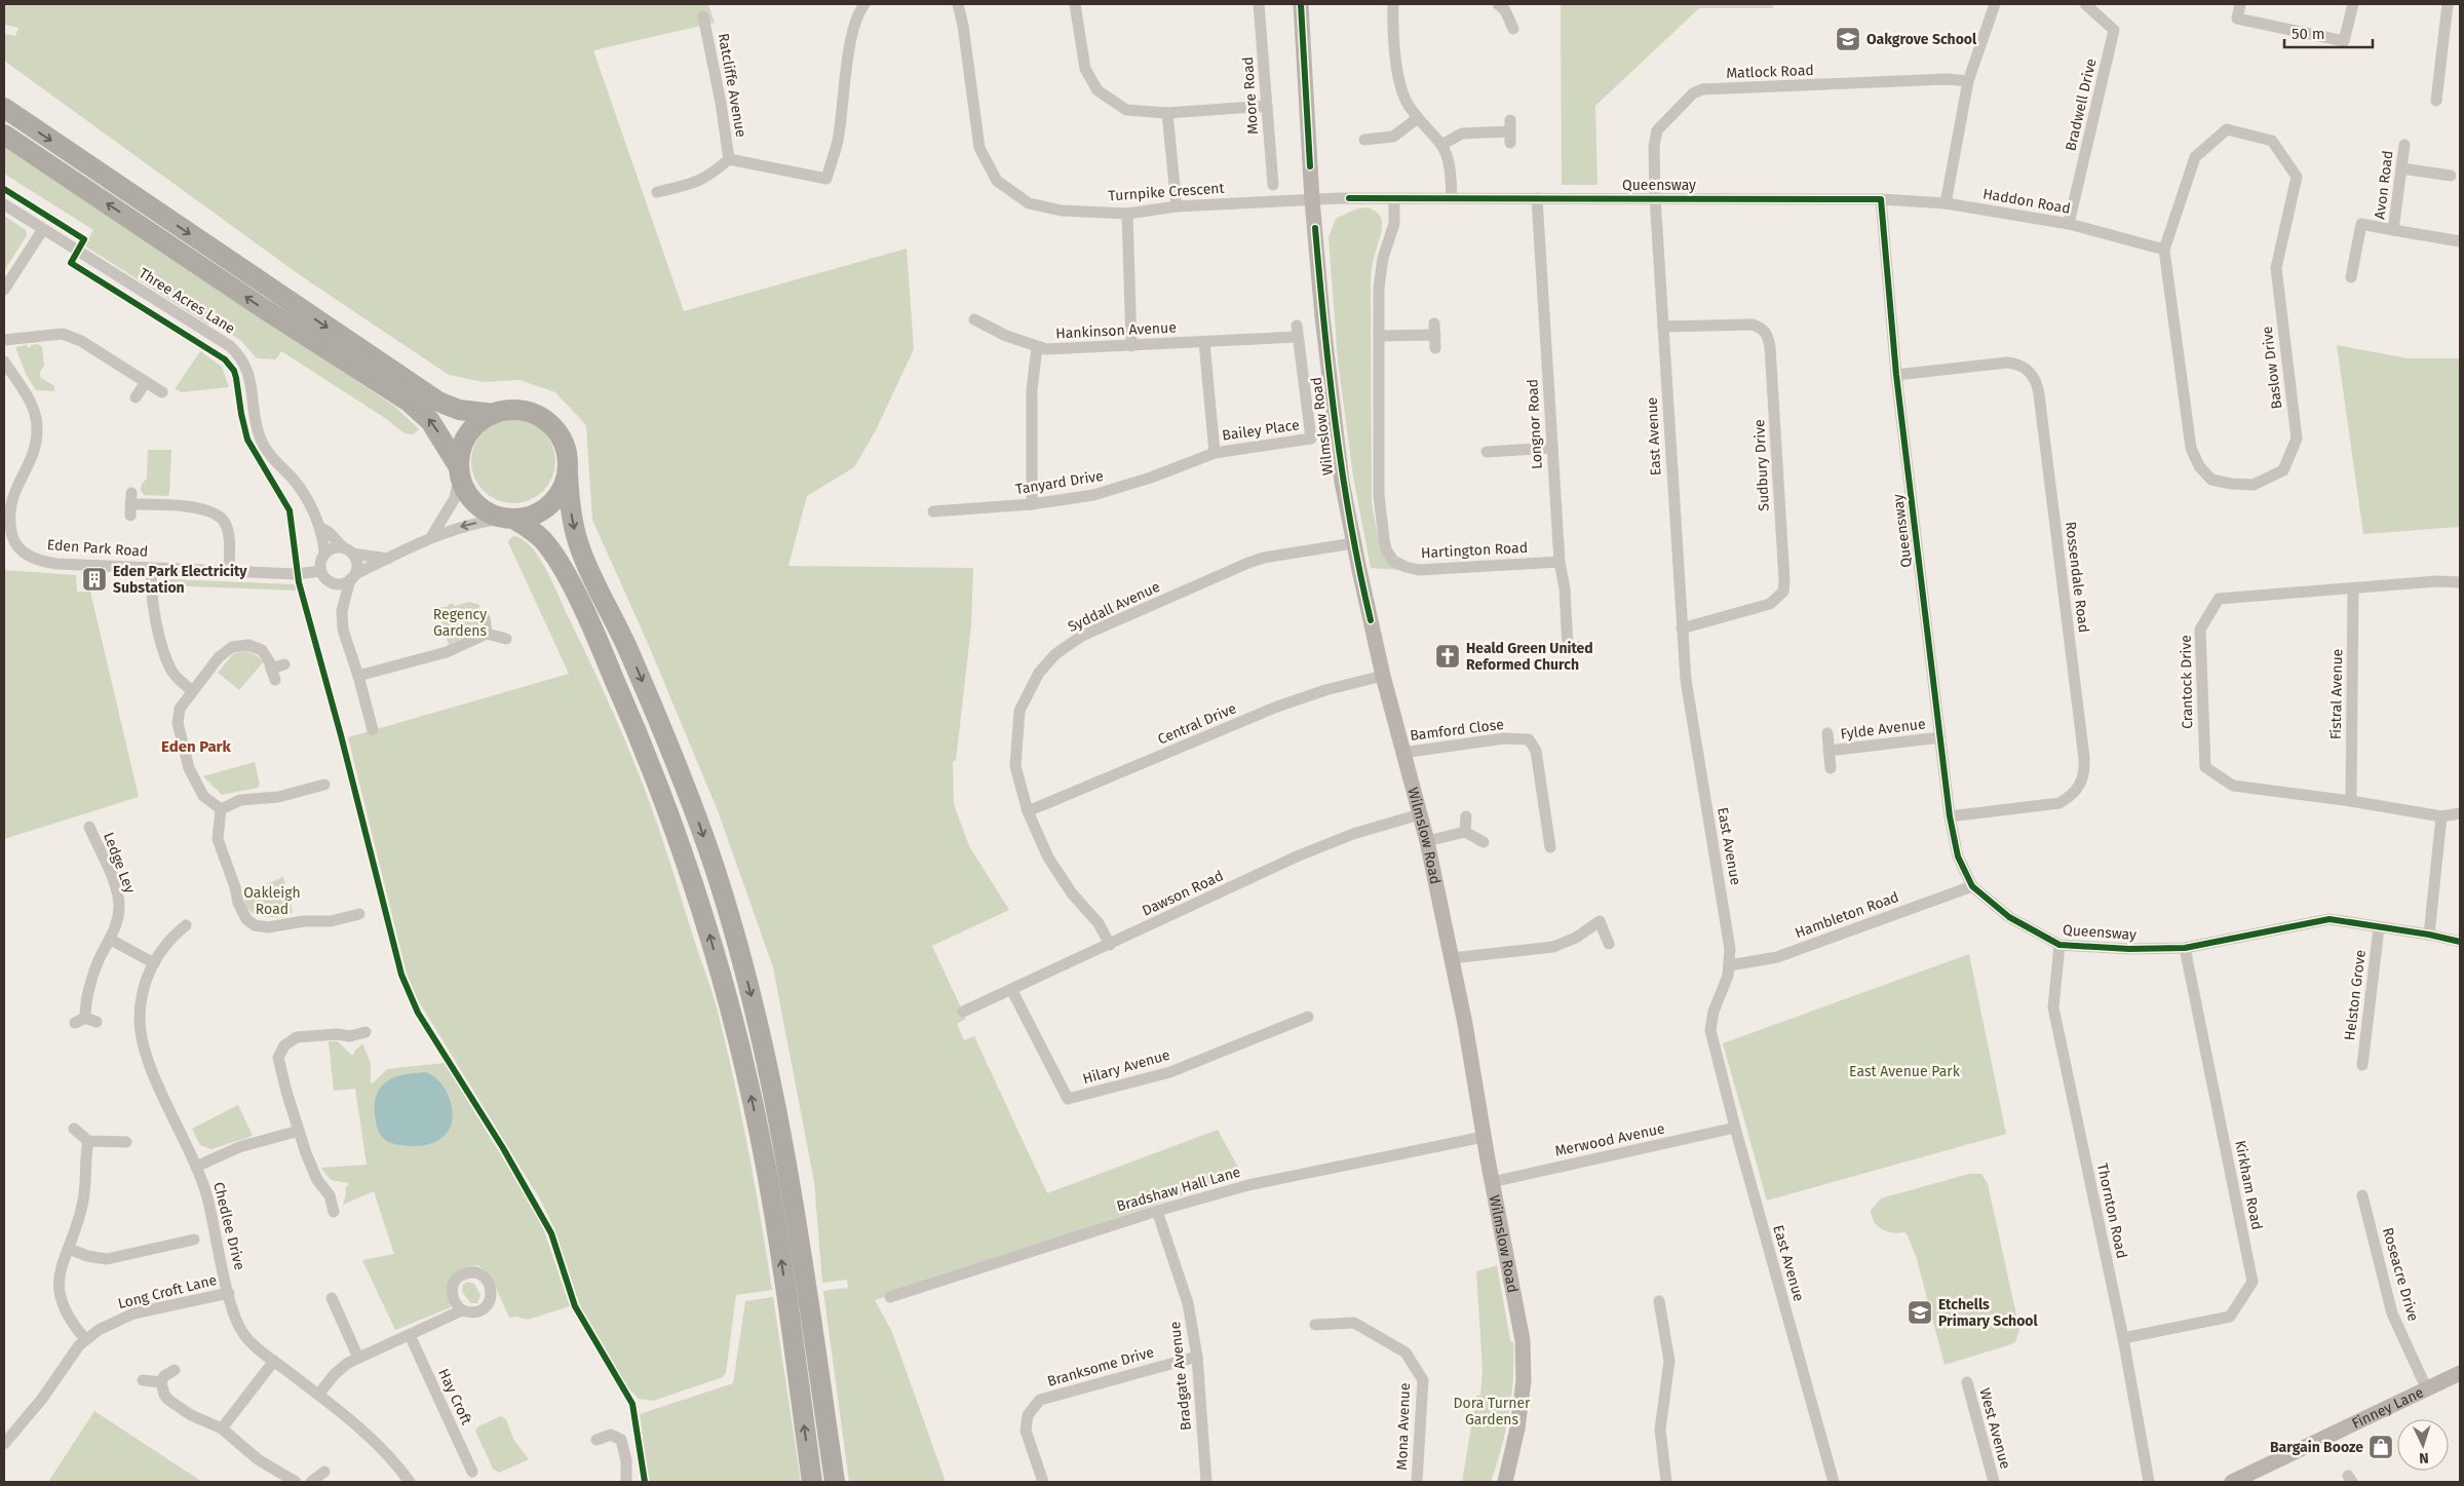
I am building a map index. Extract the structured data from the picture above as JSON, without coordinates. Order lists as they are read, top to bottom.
{
  "streets": {
    "main road": ["Wilmslow Road", "Finney Lane"],
    "street": [
      "Matlock Road",
      "Ratcliffe Avenue",
      "Moore Road",
      "Bradwell Drive",
      "Queensway",
      "Avon Road",
      "Turnpike Crescent",
      "Haddon Road",
      "Three Acres Lane",
      "Hankinson Avenue",
      "Baslow Drive",
      "Longnor Road",
      "Bailey Place",
      "East Avenue",
      "Sudbury Drive",
      "Tanyard Drive",
      "Eden Park Road",
      "Hartington Road",
      "Rossendale Road",
      "Syddall Avenue",
      "Crantock Drive",
      "Fistral Avenue",
      "Central Drive",
      "Fylde Avenue",
      "Bamford Close",
      "Ledge Ley",
      "Dawson Road",
      "Hambleton Road",
      "Helston Grove",
      "Hilary Avenue",
      "Merwood Avenue",
      "Kirkham Road",
      "Bradshaw Hall Lane",
      "Thornton Road",
      "Chedlee Drive",
      "Roseacre Drive",
      "Long Croft Lane",
      "Branksome Drive",
      "Bradgate Avenue",
      "Hay Croft",
      "Mona Avenue",
      "West Avenue"
    ]
  },
  "crossings": [
    ["Matlock Road", "Queensway"],
    ["Matlock Road", "East Avenue"],
    ["Bradwell Drive", "Haddon Road"],
    ["Queensway", "Turnpike Crescent"],
    ["Queensway", "Haddon Road"],
    ["Queensway", "Longnor Road"],
    ["Queensway", "Wilmslow Road"],
    ["Queensway", "East Avenue"],
    ["Queensway", "Rossendale Road"],
    ["Queensway", "Fylde Avenue"],
    ["Queensway", "Hambleton Road"],
    ["Queensway", "Helston Grove"],
    ["Queensway", "Kirkham Road"],
    ["Queensway", "Thornton Road"],
    ["Turnpike Crescent", "Wilmslow Road"],
    ["Haddon Road", "Baslow Drive"],
    ["Three Acres Lane", "Eden Park Road"],
    ["Hankinson Avenue", "Bailey Place"],
    ["Longnor Road", "Hartington Road"],
    ["Wilmslow Road", "Syddall Avenue"],
    ["Wilmslow Road", "Central Drive"],
    ["Wilmslow Road", "Bamford Close"],
    ["Wilmslow Road", "Dawson Road"],
    ["Wilmslow Road", "Merwood Avenue"],
    ["Wilmslow Road", "Bradshaw Hall Lane"],
    ["Bailey Place", "Tanyard Drive"],
    ["East Avenue", "Sudbury Drive"],
    ["East Avenue", "Hambleton Road"],
    ["East Avenue", "Merwood Avenue"],
    ["Syddall Avenue", "Central Drive"],
    ["Syddall Avenue", "Dawson Road"],
    ["Crantock Drive", "Fistral Avenue"],
    ["Dawson Road", "Hilary Avenue"],
    ["Kirkham Road", "Thornton Road"],
    ["Bradshaw Hall Lane", "Bradgate Avenue"],
    ["Chedlee Drive", "Long Croft Lane"],
    ["Roseacre Drive", "Finney Lane"],
    ["Branksome Drive", "Bradgate Avenue"]
  ],
  "districts": ["Eden Park"],
  "parks": [
    "Regency Gardens",
    "Oakleigh Road",
    "East Avenue Park",
    "Dora Turner Gardens"
  ],
  "places": {
    "school or university": ["Oakgrove School", "Etchells Primary School"],
    "building": ["Eden Park Electricity Substation"],
    "church": ["Heald Green United Reformed Church"],
    "shop": ["Bargain Booze"]
  },
  "scale_bar": "50 m",
  "north": "bottom"
}
